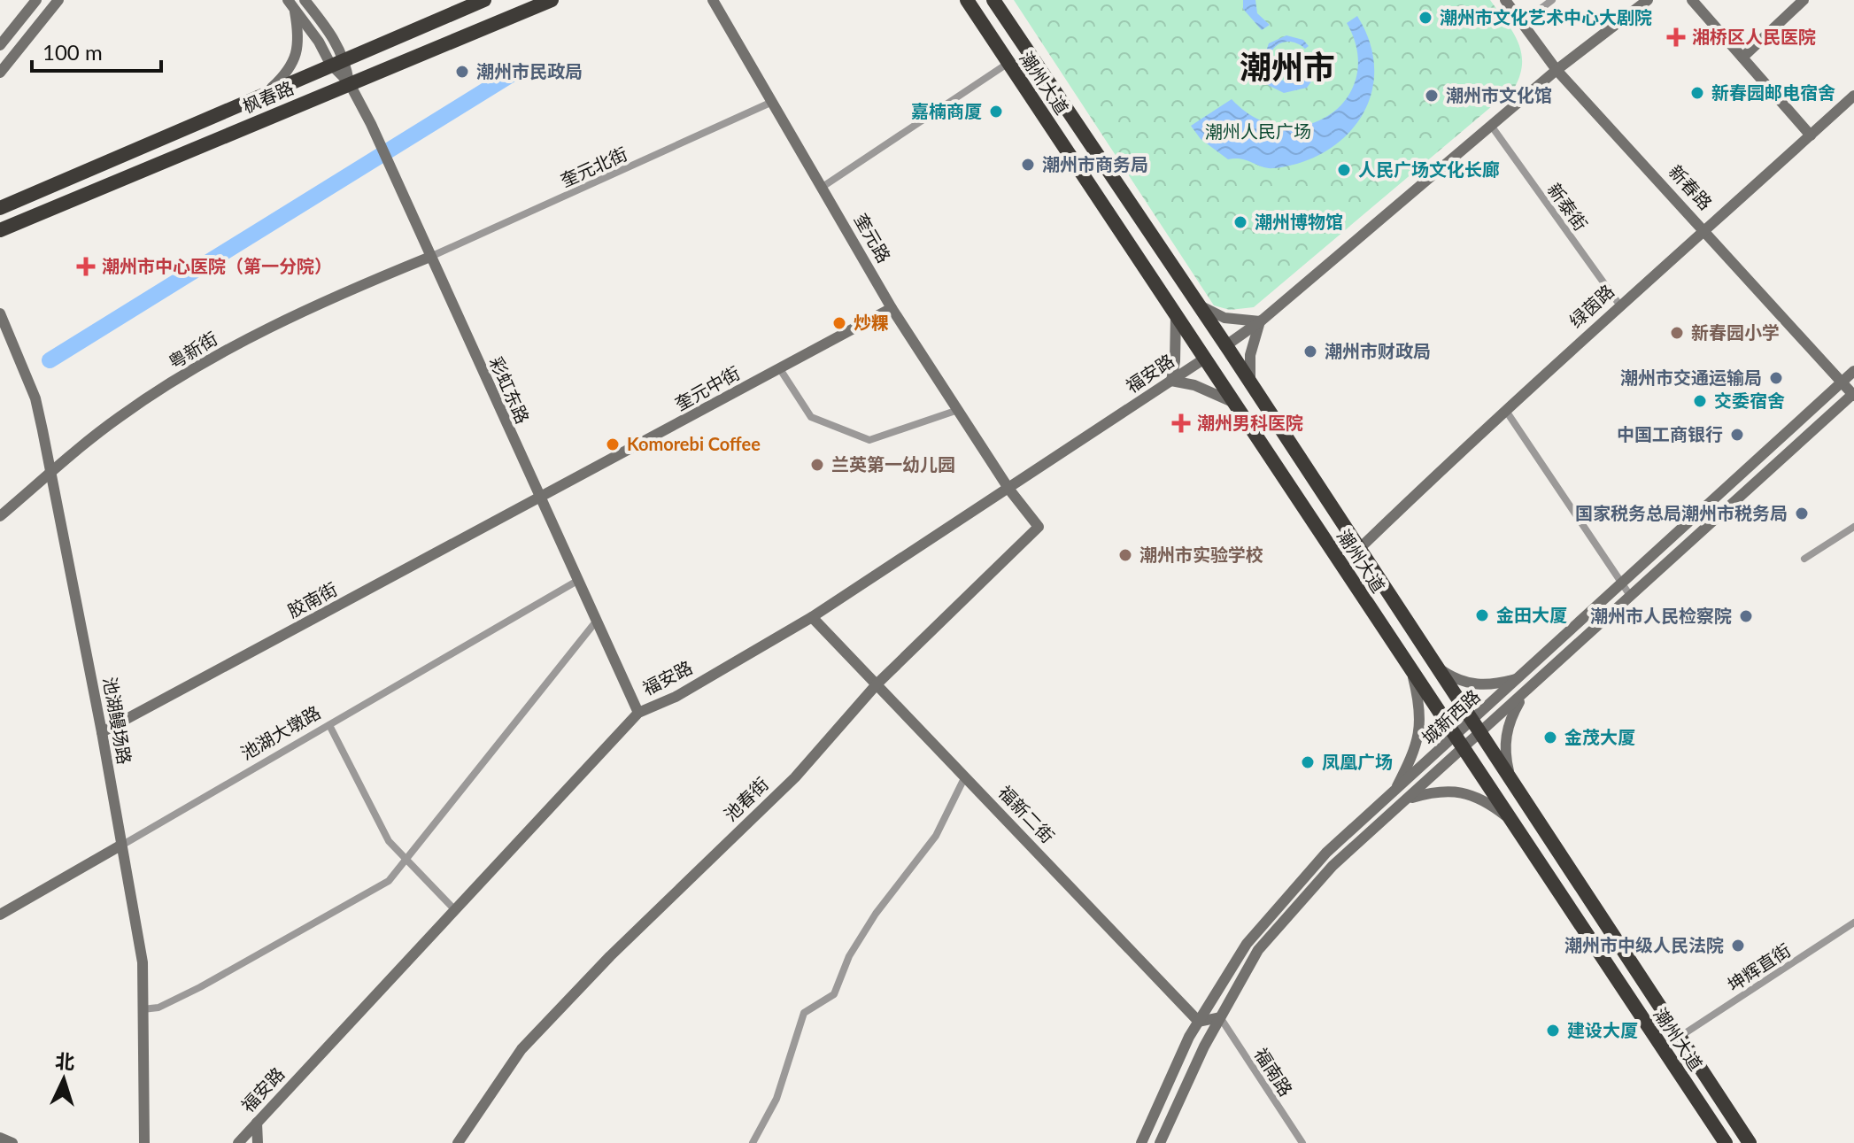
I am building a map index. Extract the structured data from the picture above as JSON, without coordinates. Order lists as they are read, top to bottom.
{
  "streets": {
    "highway": ["潮州大道", "枫春路"],
    "street": [
      "奎元北街",
      "新春路",
      "新泰街",
      "奎元路",
      "绿茵路",
      "粤新街",
      "福安路",
      "奎元中街",
      "彩虹东路",
      "胶南街",
      "城新西路",
      "池湖鳗场路",
      "池湖大墩路",
      "池春街",
      "福新二街",
      "坤辉直街",
      "福南路"
    ]
  },
  "crossings": [
    ["潮州大道", "绿茵路"],
    ["潮州大道", "福安路"],
    ["潮州大道", "城新西路"],
    ["潮州大道", "坤辉直街"],
    ["枫春路", "彩虹东路"],
    ["奎元北街", "奎元路"],
    ["奎元北街", "粤新街"],
    ["奎元北街", "彩虹东路"],
    ["新春路", "绿茵路"],
    ["新春路", "城新西路"],
    ["新泰街", "绿茵路"],
    ["奎元路", "福安路"],
    ["奎元路", "奎元中街"],
    ["奎元路", "池春街"],
    ["粤新街", "彩虹东路"],
    ["粤新街", "池湖鳗场路"],
    ["福安路", "彩虹东路"],
    ["福安路", "池春街"],
    ["福安路", "福新二街"],
    ["奎元中街", "彩虹东路"],
    ["奎元中街", "胶南街"],
    ["彩虹东路", "胶南街"],
    ["彩虹东路", "池湖大墩路"],
    ["胶南街", "池湖鳗场路"],
    ["城新西路", "福新二街"],
    ["城新西路", "福南路"],
    ["池湖鳗场路", "池湖大墩路"],
    ["池春街", "福新二街"]
  ],
  "districts": ["潮州市"],
  "parks": ["潮州人民广场"],
  "places": {
    "other": [
      "潮州市文化艺术中心大剧院",
      "潮州市民政局",
      "新春园邮电宿舍",
      "潮州市文化馆",
      "嘉楠商厦",
      "潮州市商务局",
      "人民广场文化长廊",
      "潮州博物馆",
      "炒粿",
      "新春园小学",
      "潮州市财政局",
      "潮州市交通运输局",
      "交委宿舍",
      "中国工商银行",
      "Komorebi Coffee",
      "兰英第一幼儿园",
      "国家税务总局潮州市税务局",
      "潮州市实验学校",
      "金田大厦",
      "潮州市人民检察院",
      "金茂大厦",
      "凤凰广场",
      "潮州市中级人民法院",
      "建设大厦"
    ],
    "health": ["湘桥区人民医院", "潮州市中心医院（第一分院）", "潮州男科医院"]
  },
  "scale_bar": "100 m",
  "north": "top"
}
